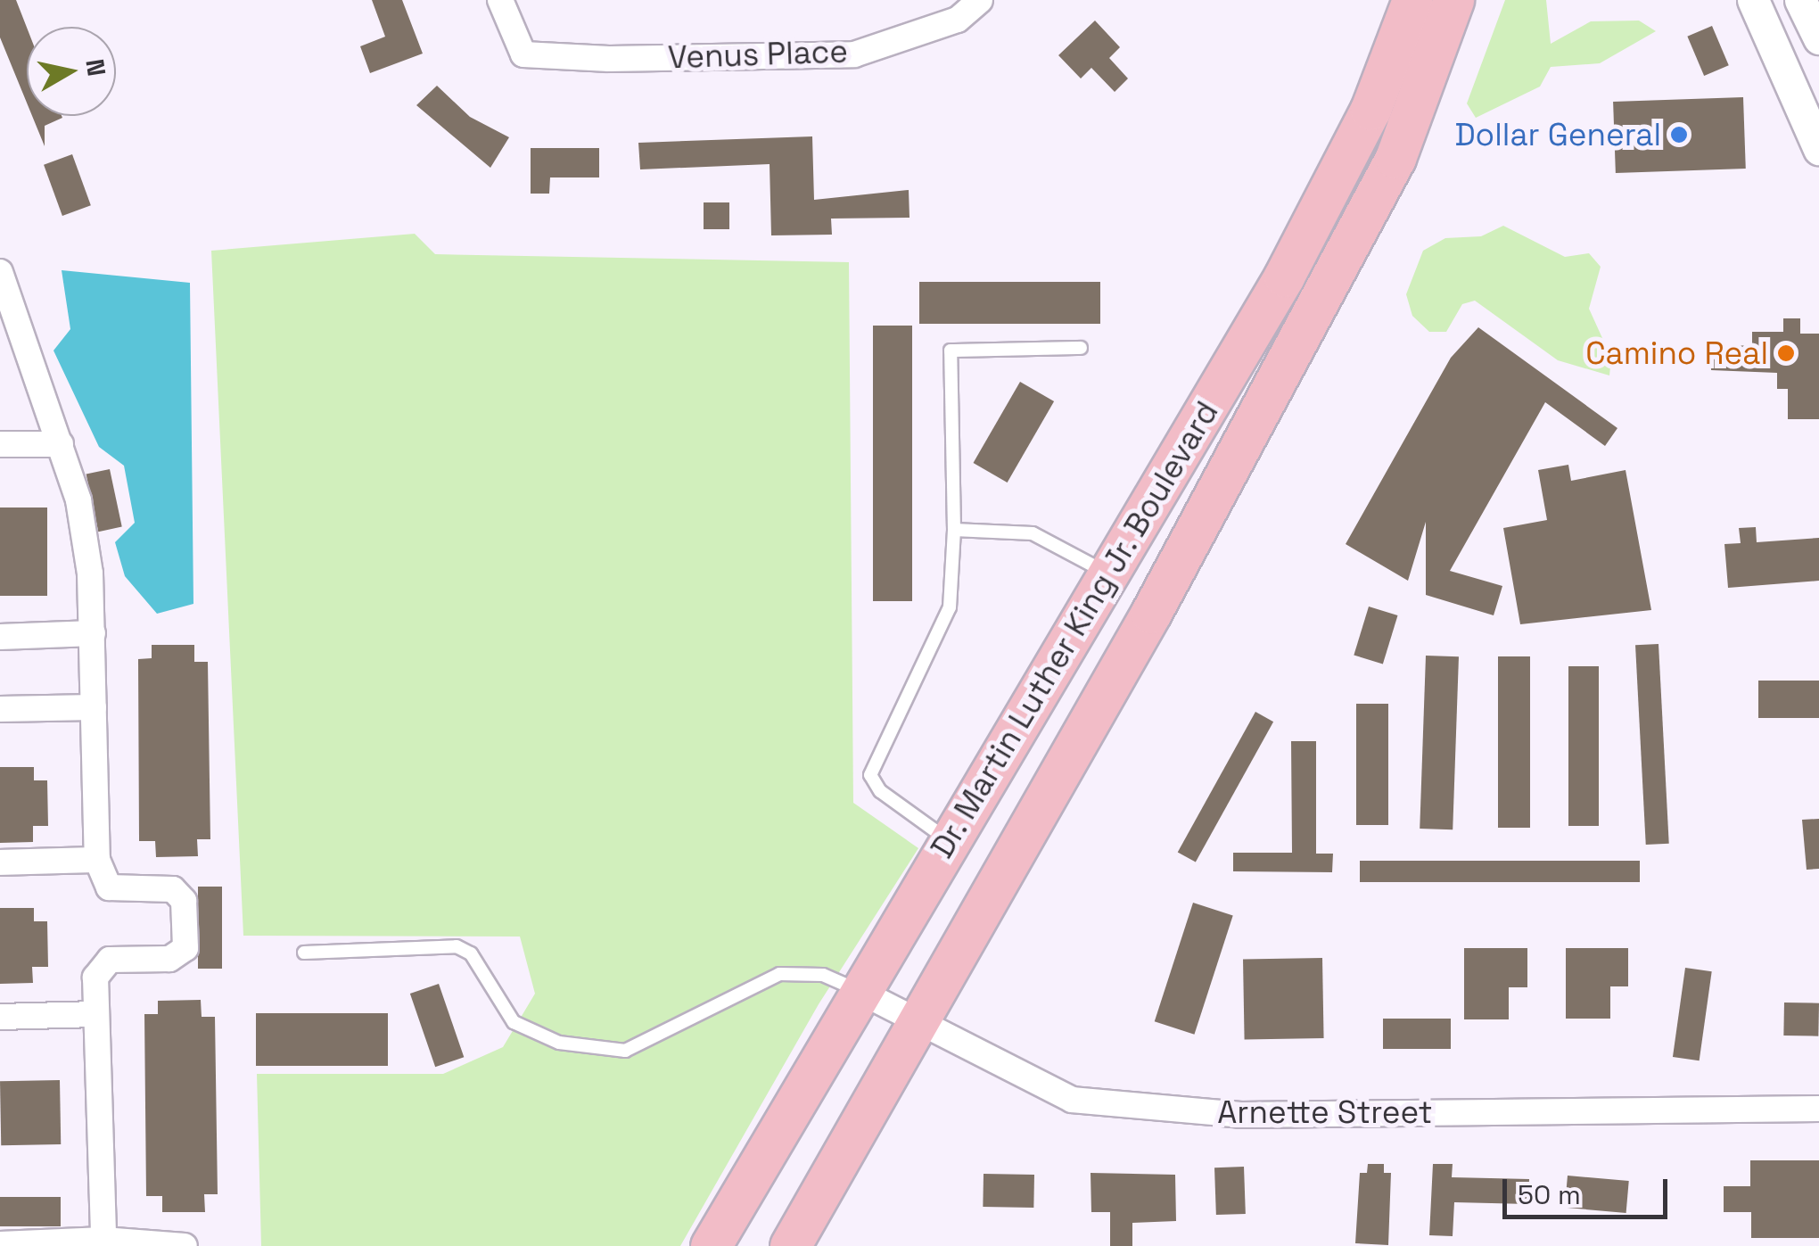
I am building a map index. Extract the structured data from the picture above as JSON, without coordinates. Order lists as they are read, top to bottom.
{
  "streets": {
    "main road": ["Dr. Martin Luther King Jr. Boulevard"],
    "street": ["Venus Place", "Arnette Street"]
  },
  "crossings": [
    ["Dr. Martin Luther King Jr. Boulevard", "Arnette Street"]
  ],
  "places": ["Dollar General", "Camino Real"],
  "scale_bar": "50 m",
  "north": "right"
}
